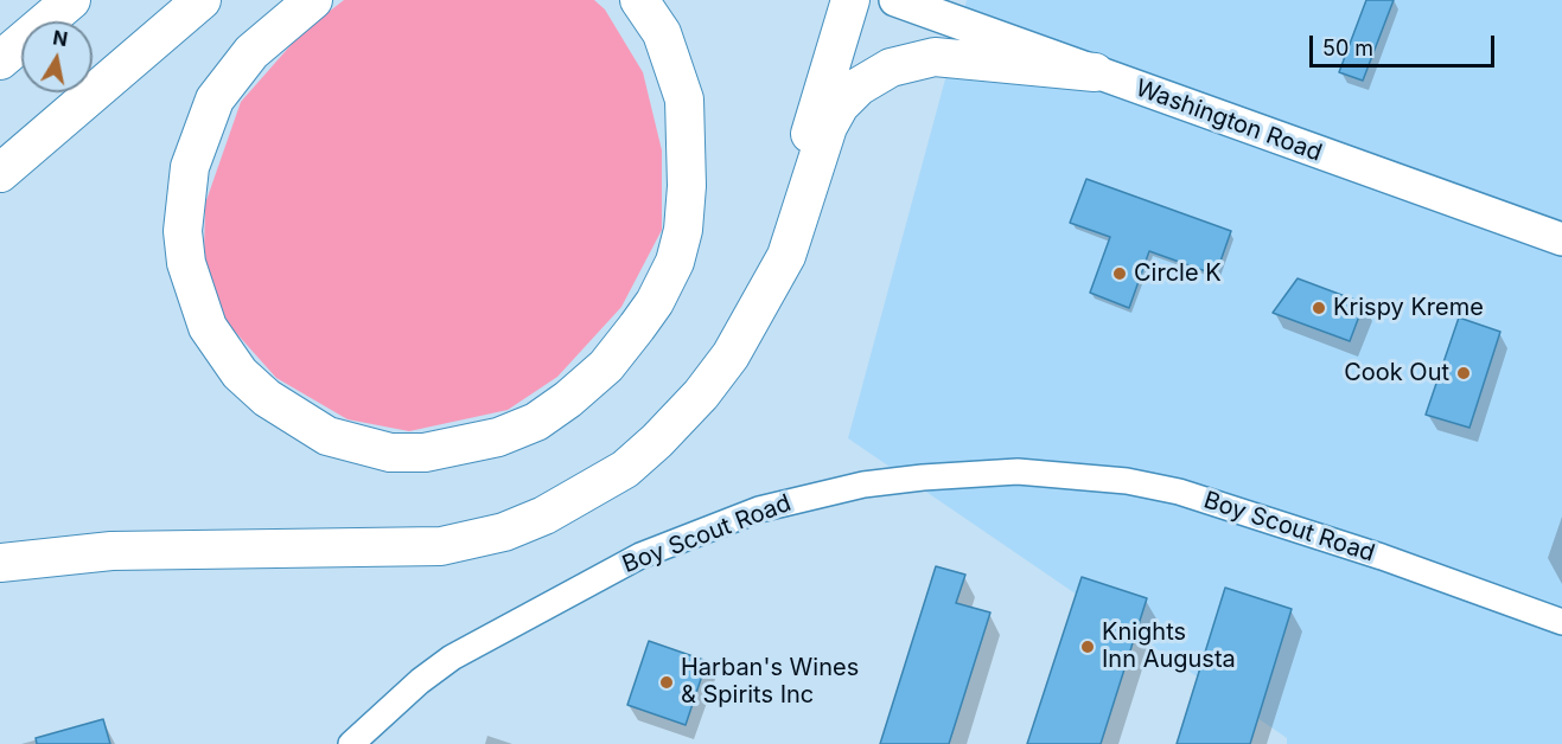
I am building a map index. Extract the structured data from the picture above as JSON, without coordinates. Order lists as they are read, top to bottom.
{
  "streets": {
    "main road": ["Washington Road"],
    "street": ["Boy Scout Road"]
  },
  "places": [
    "Circle K",
    "Krispy Kreme",
    "Cook Out",
    "Knights Inn Augusta",
    "Harban's Wines & Spirits Inc"
  ],
  "scale_bar": "50 m",
  "north": "top"
}
